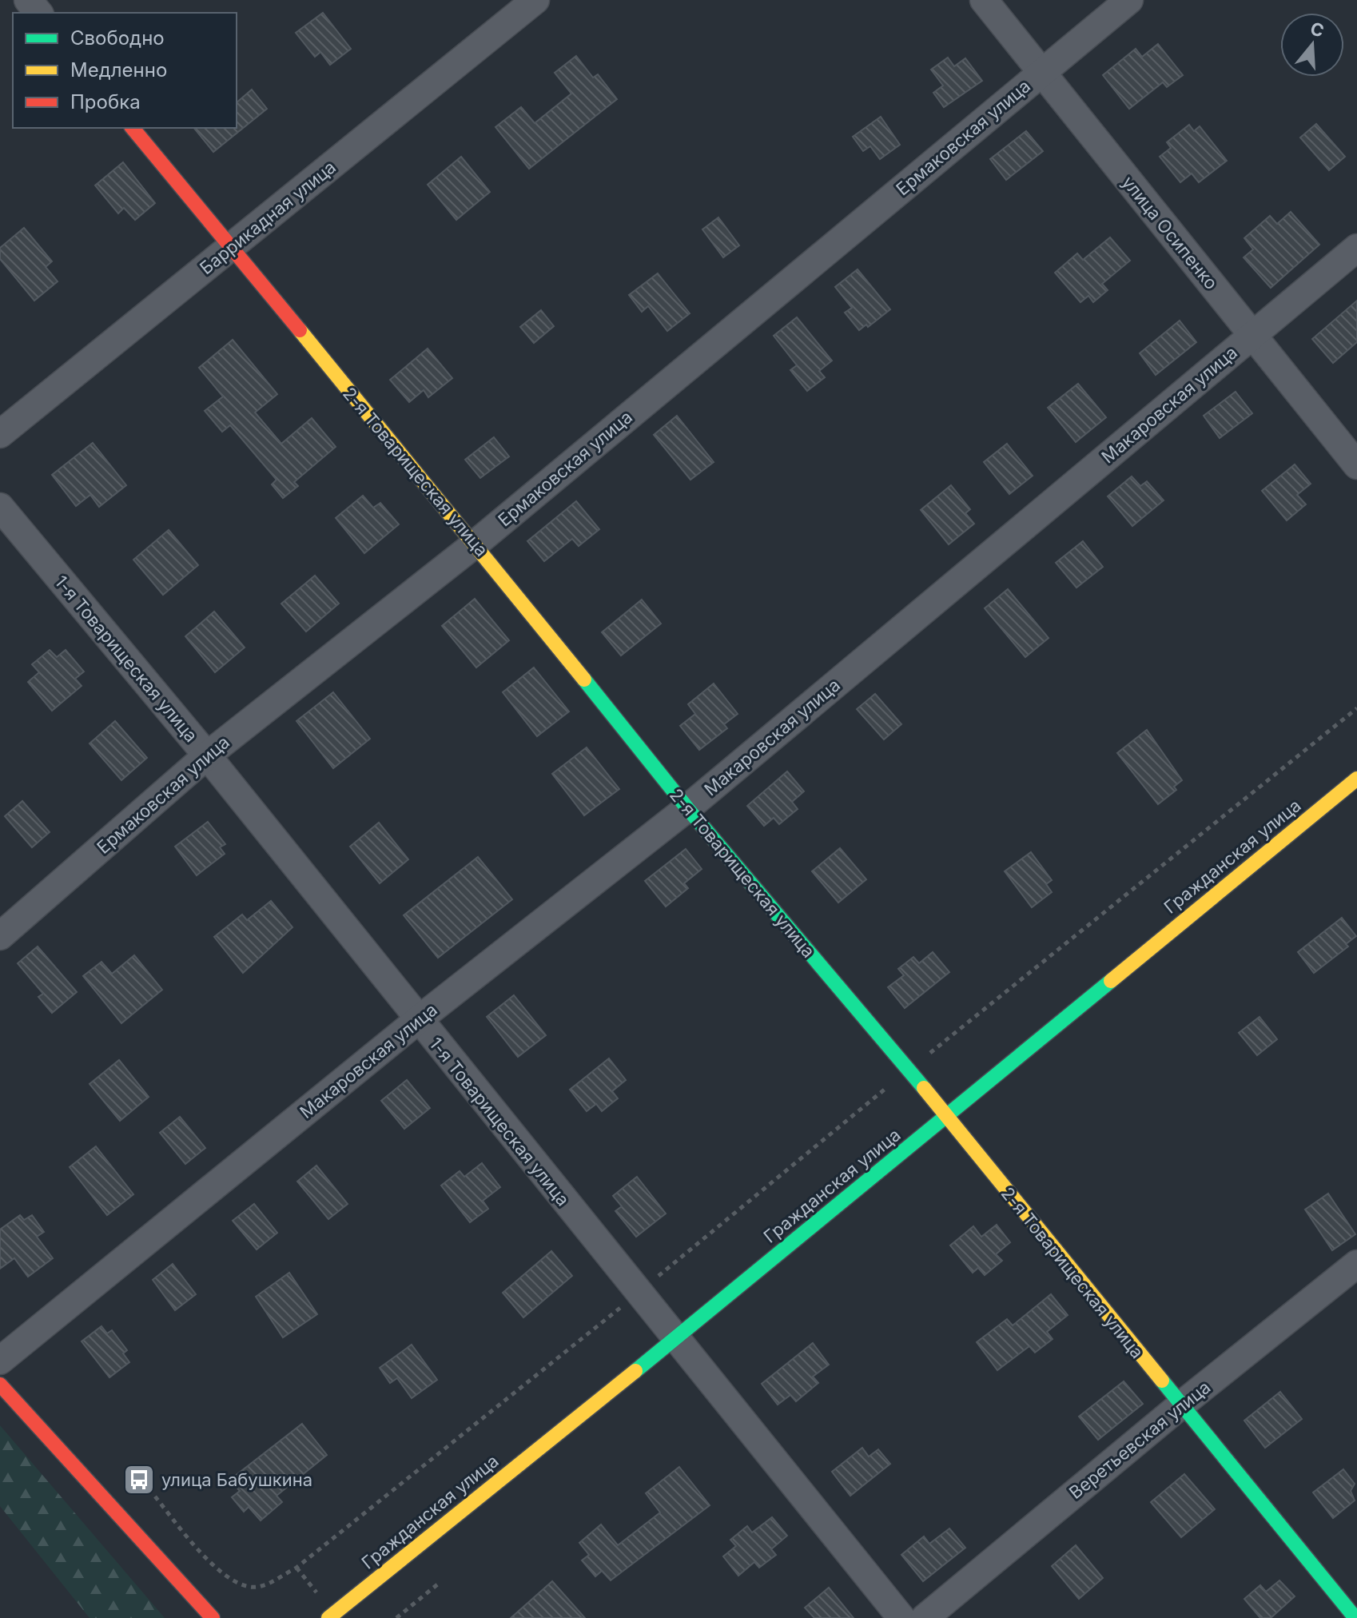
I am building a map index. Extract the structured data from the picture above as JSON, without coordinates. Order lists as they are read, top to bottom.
{
  "streets": {
    "street": [
      "Ермаковская улица",
      "Баррикадная улица",
      "улица Осипенко",
      "Макаровская улица",
      "2-я Товарищеская улица",
      "1-я Товарищеская улица",
      "Гражданская улица",
      "Веретьевская улица"
    ]
  },
  "crossings": [
    ["Ермаковская улица", "улица Осипенко"],
    ["Ермаковская улица", "2-я Товарищеская улица"],
    ["Ермаковская улица", "1-я Товарищеская улица"],
    ["Баррикадная улица", "2-я Товарищеская улица"],
    ["улица Осипенко", "Макаровская улица"],
    ["Макаровская улица", "2-я Товарищеская улица"],
    ["Макаровская улица", "1-я Товарищеская улица"],
    ["2-я Товарищеская улица", "Гражданская улица"],
    ["2-я Товарищеская улица", "Веретьевская улица"],
    ["1-я Товарищеская улица", "Гражданская улица"]
  ],
  "places": {
    "bus stop": ["улица Бабушкина"]
  },
  "legend": ["Свободно", "Медленно", "Пробка"],
  "north": "top"
}
